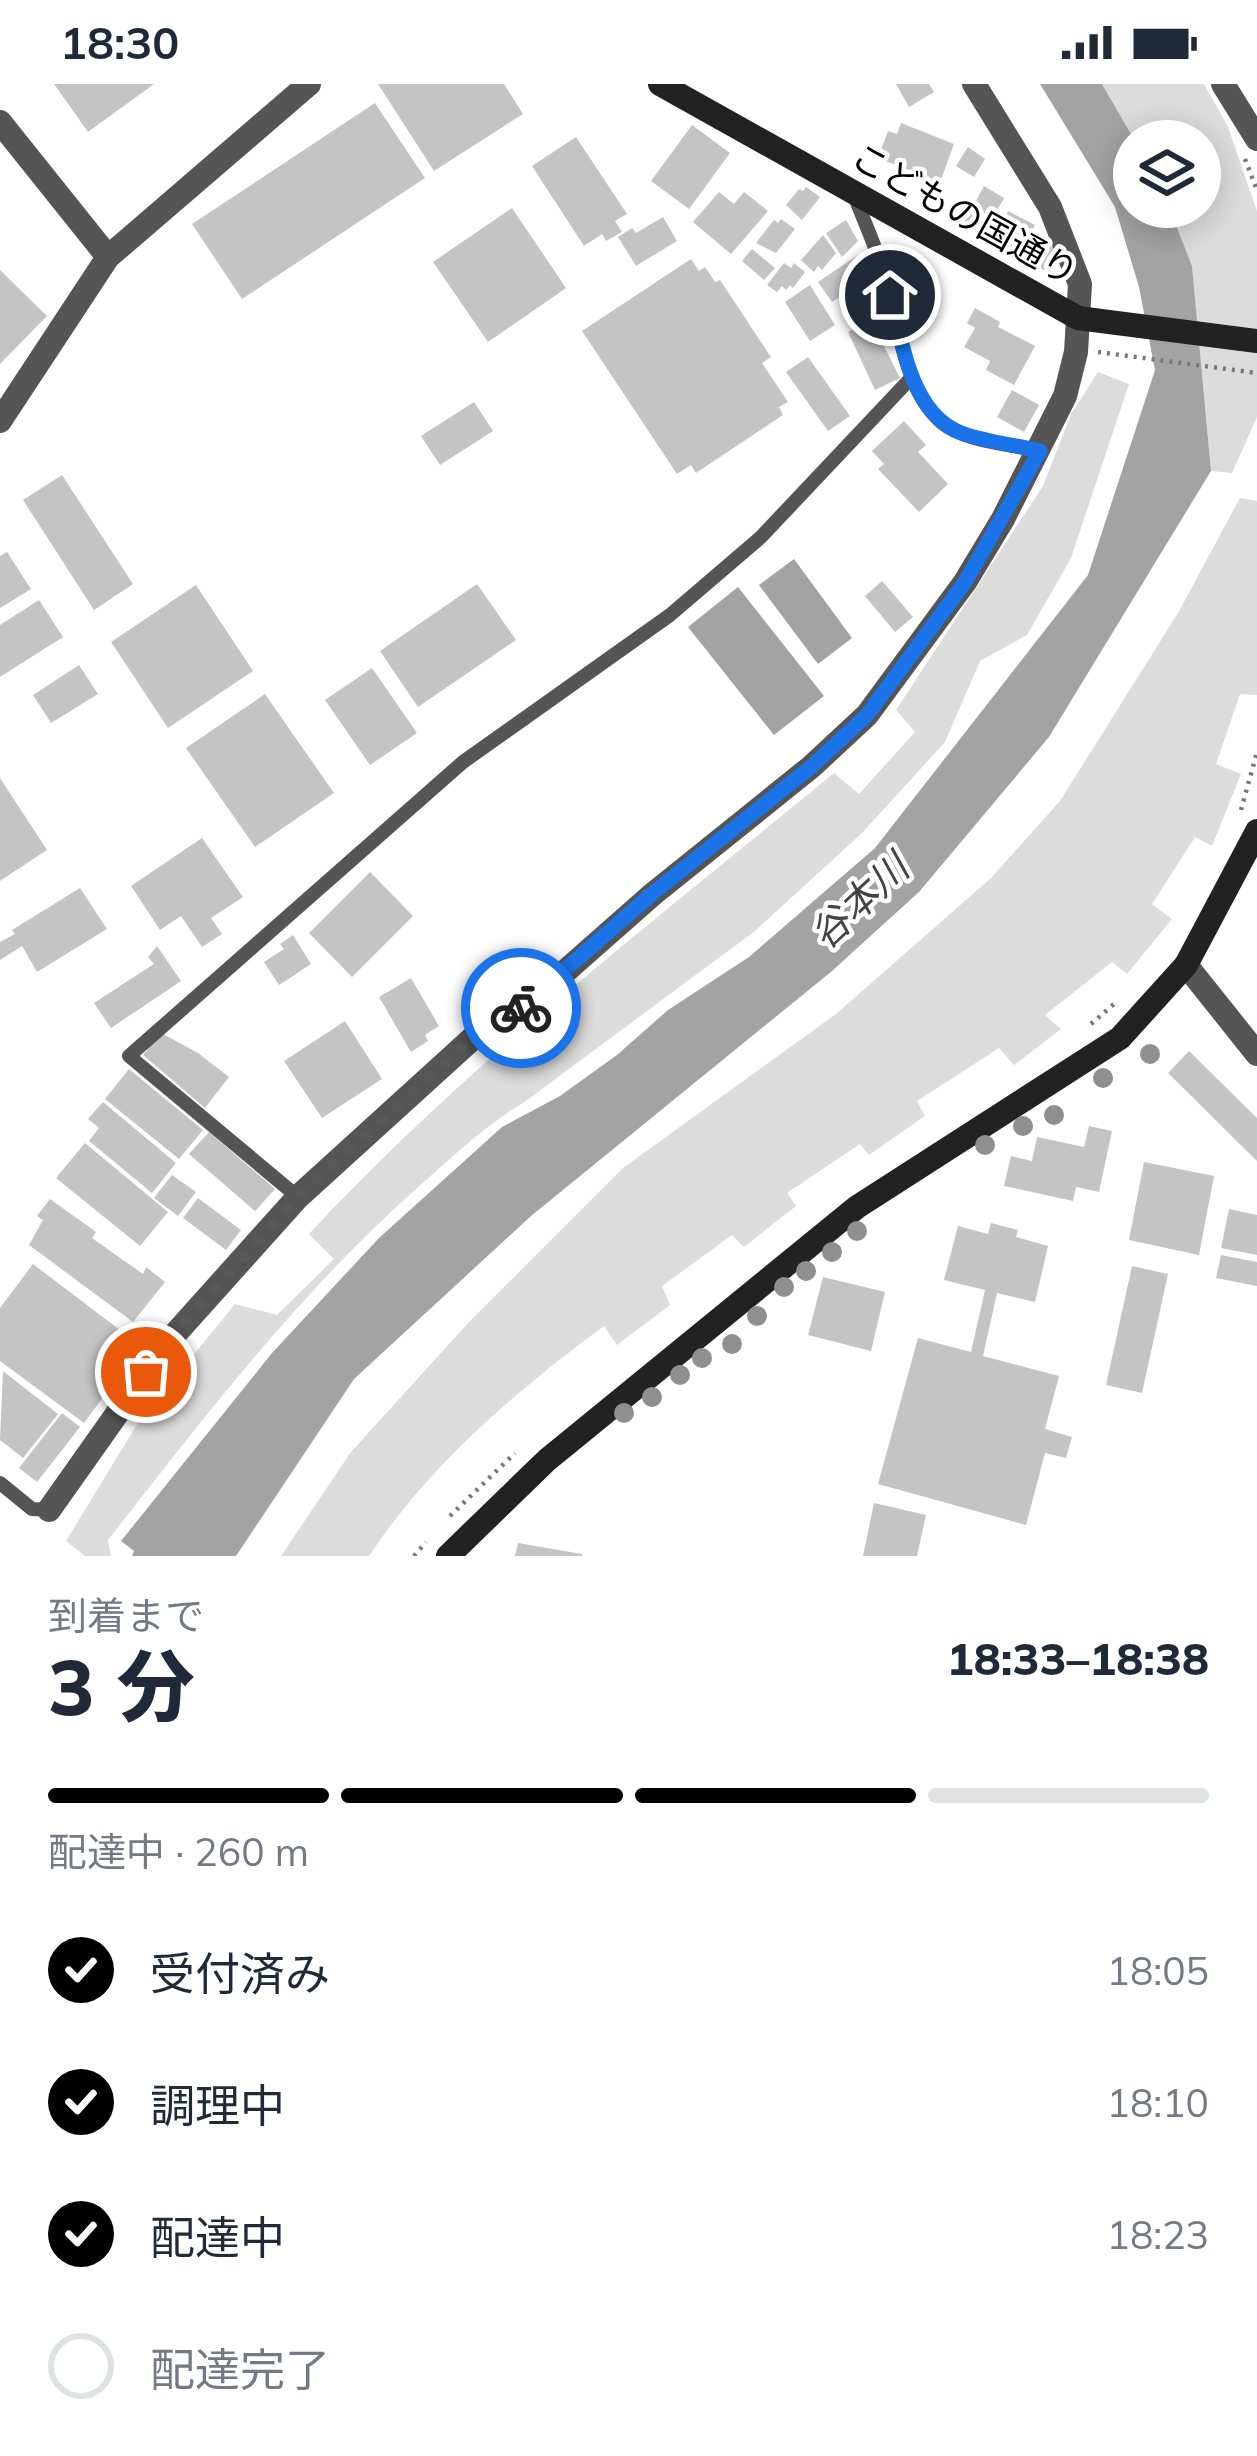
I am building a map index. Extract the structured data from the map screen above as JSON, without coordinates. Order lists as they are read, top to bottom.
{
  "streets": {
    "street": ["こどもの国通り"]
  },
  "water": ["谷本川"],
  "page": {
    "status": "18:30",
    "heading": ["3 分", "到着まで", "18:33–18:38"],
    "bar": "配達中 · 260 m",
    "list": [
      ["受付済み", "18:05"],
      ["調理中", "18:10"],
      ["配達中", "18:23"],
      "配達完了"
    ]
  }
}
